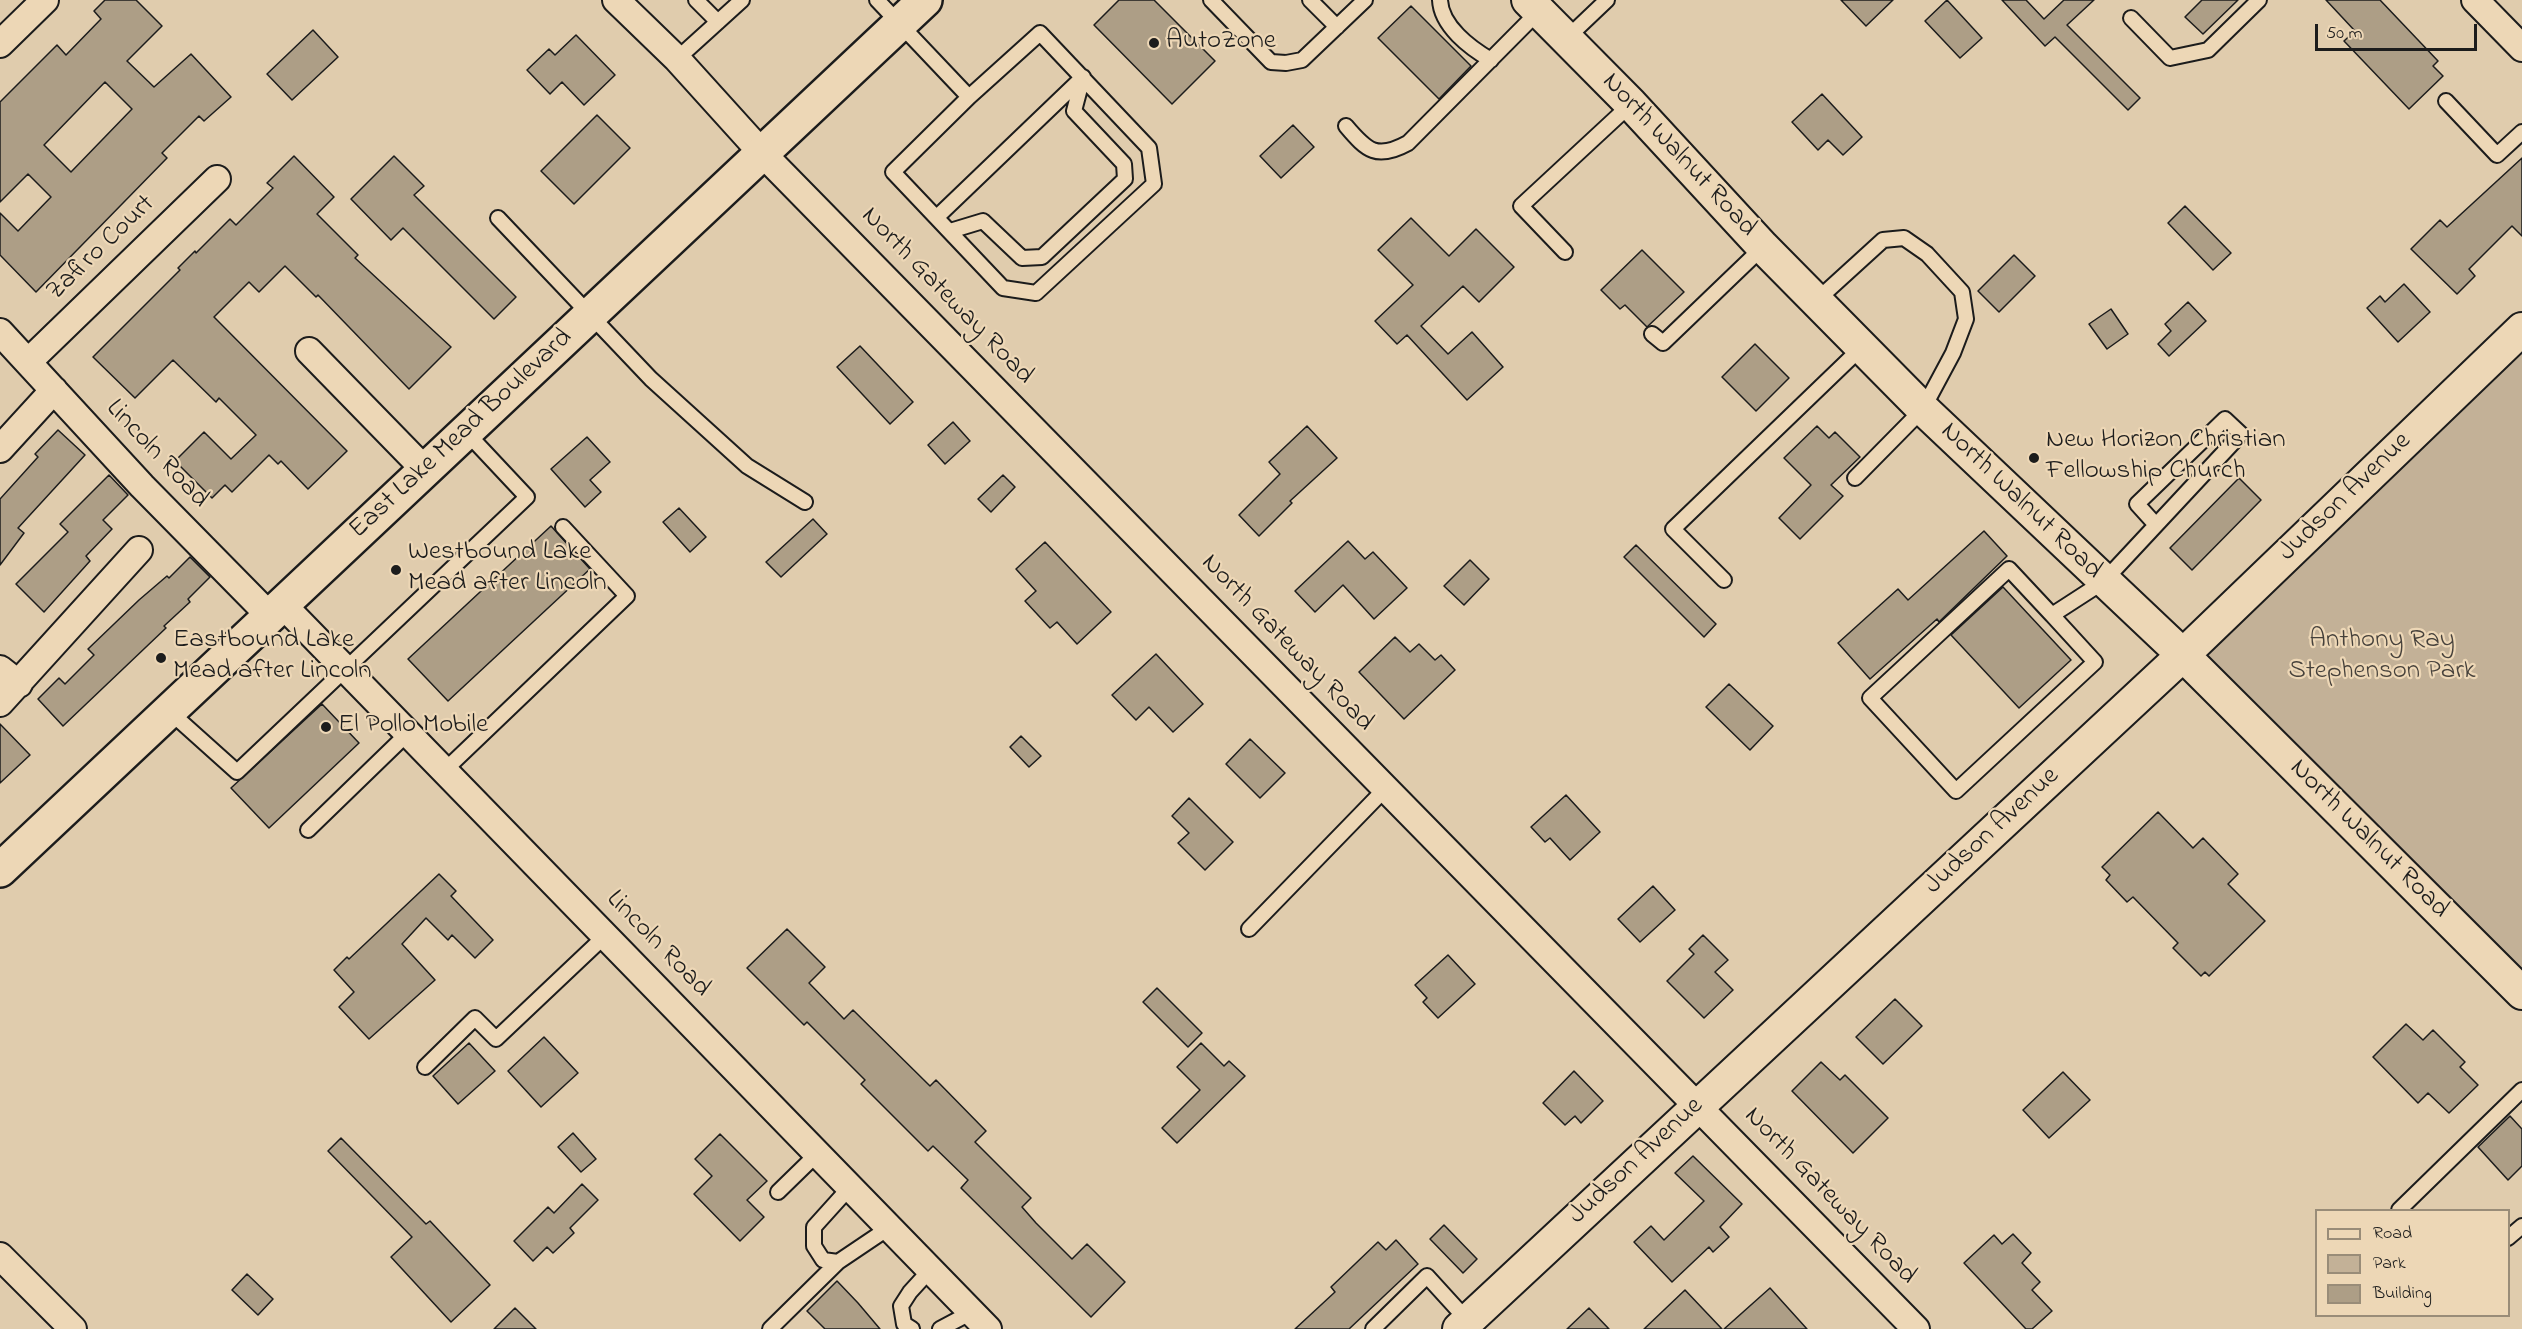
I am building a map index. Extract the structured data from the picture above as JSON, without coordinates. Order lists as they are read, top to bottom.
{
  "streets": {
    "main road": ["East Lake Mead Boulevard"],
    "street": [
      "North Walnut Road",
      "Zafiro Court",
      "North Gateway Road",
      "Lincoln Road",
      "Judson Avenue"
    ]
  },
  "crossings": [
    ["North Walnut Road", "Judson Avenue"],
    ["Zafiro Court", "Lincoln Road"],
    ["North Gateway Road", "East Lake Mead Boulevard"],
    ["North Gateway Road", "Judson Avenue"],
    ["East Lake Mead Boulevard", "Lincoln Road"]
  ],
  "parks": ["Anthony Ray Stephenson Park"],
  "places": [
    "AutoZone",
    "New Horizon Christian Fellowship Church",
    "Westbound Lake Mead after Lincoln",
    "Eastbound Lake Mead after Lincoln",
    "El Pollo Mobile"
  ],
  "legend": ["Road", "Park", "Building"],
  "scale_bar": "50 m"
}
